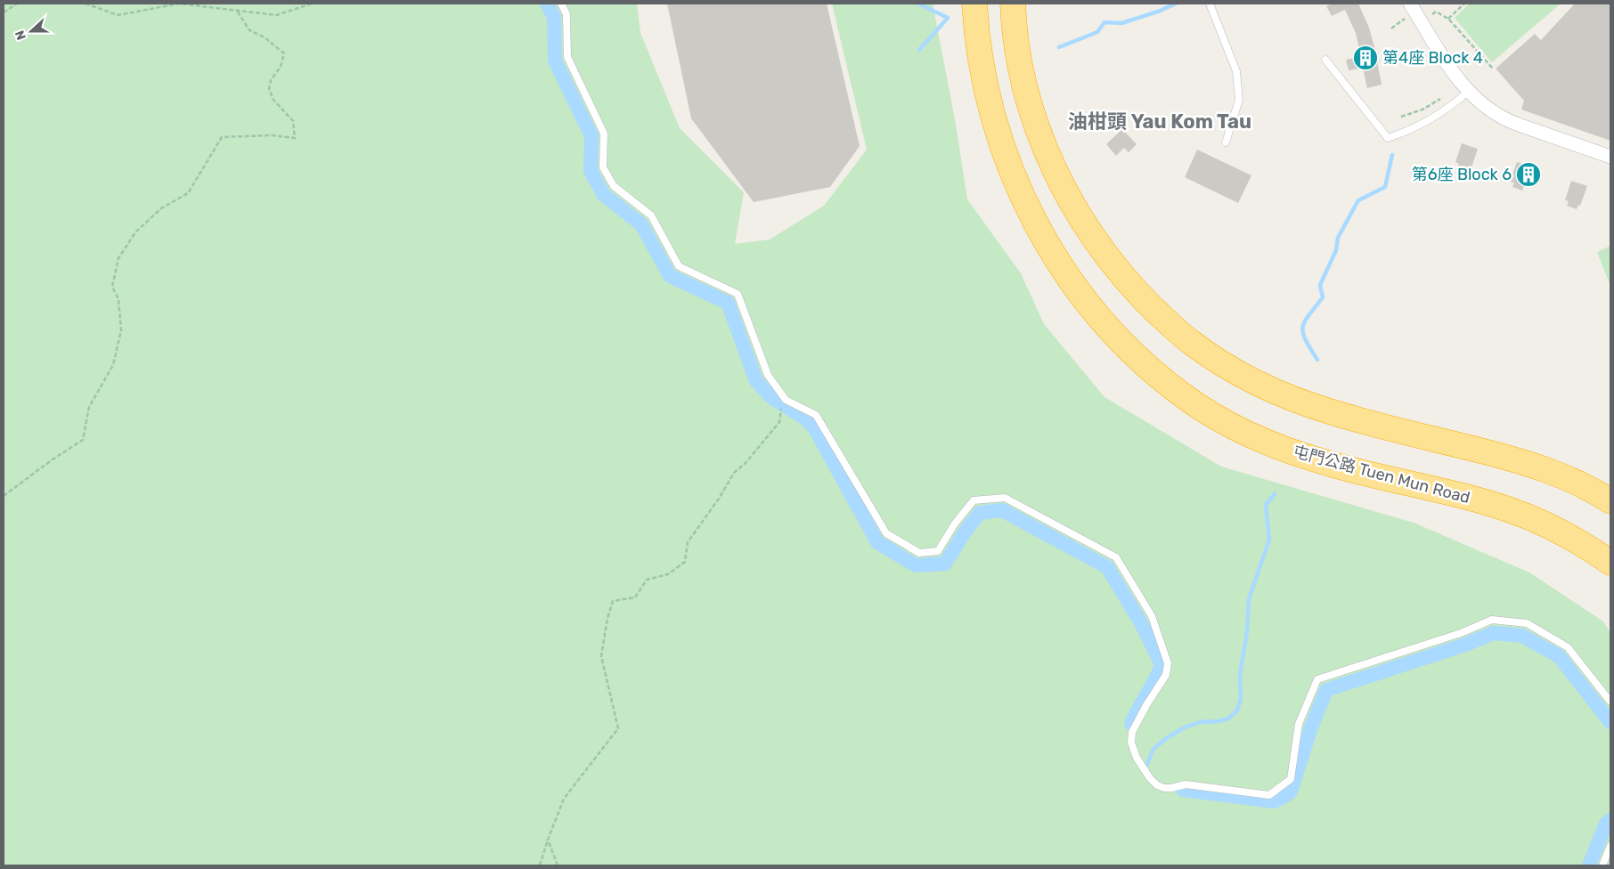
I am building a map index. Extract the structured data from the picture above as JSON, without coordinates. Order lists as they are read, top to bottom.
{
  "streets": {
    "highway": ["屯門公路 Tuen Mun Road"]
  },
  "districts": ["油柑頭 Yau Kom Tau"],
  "places": {
    "building": ["第4座 Block 4", "第6座 Block 6"]
  },
  "north": "left"
}
